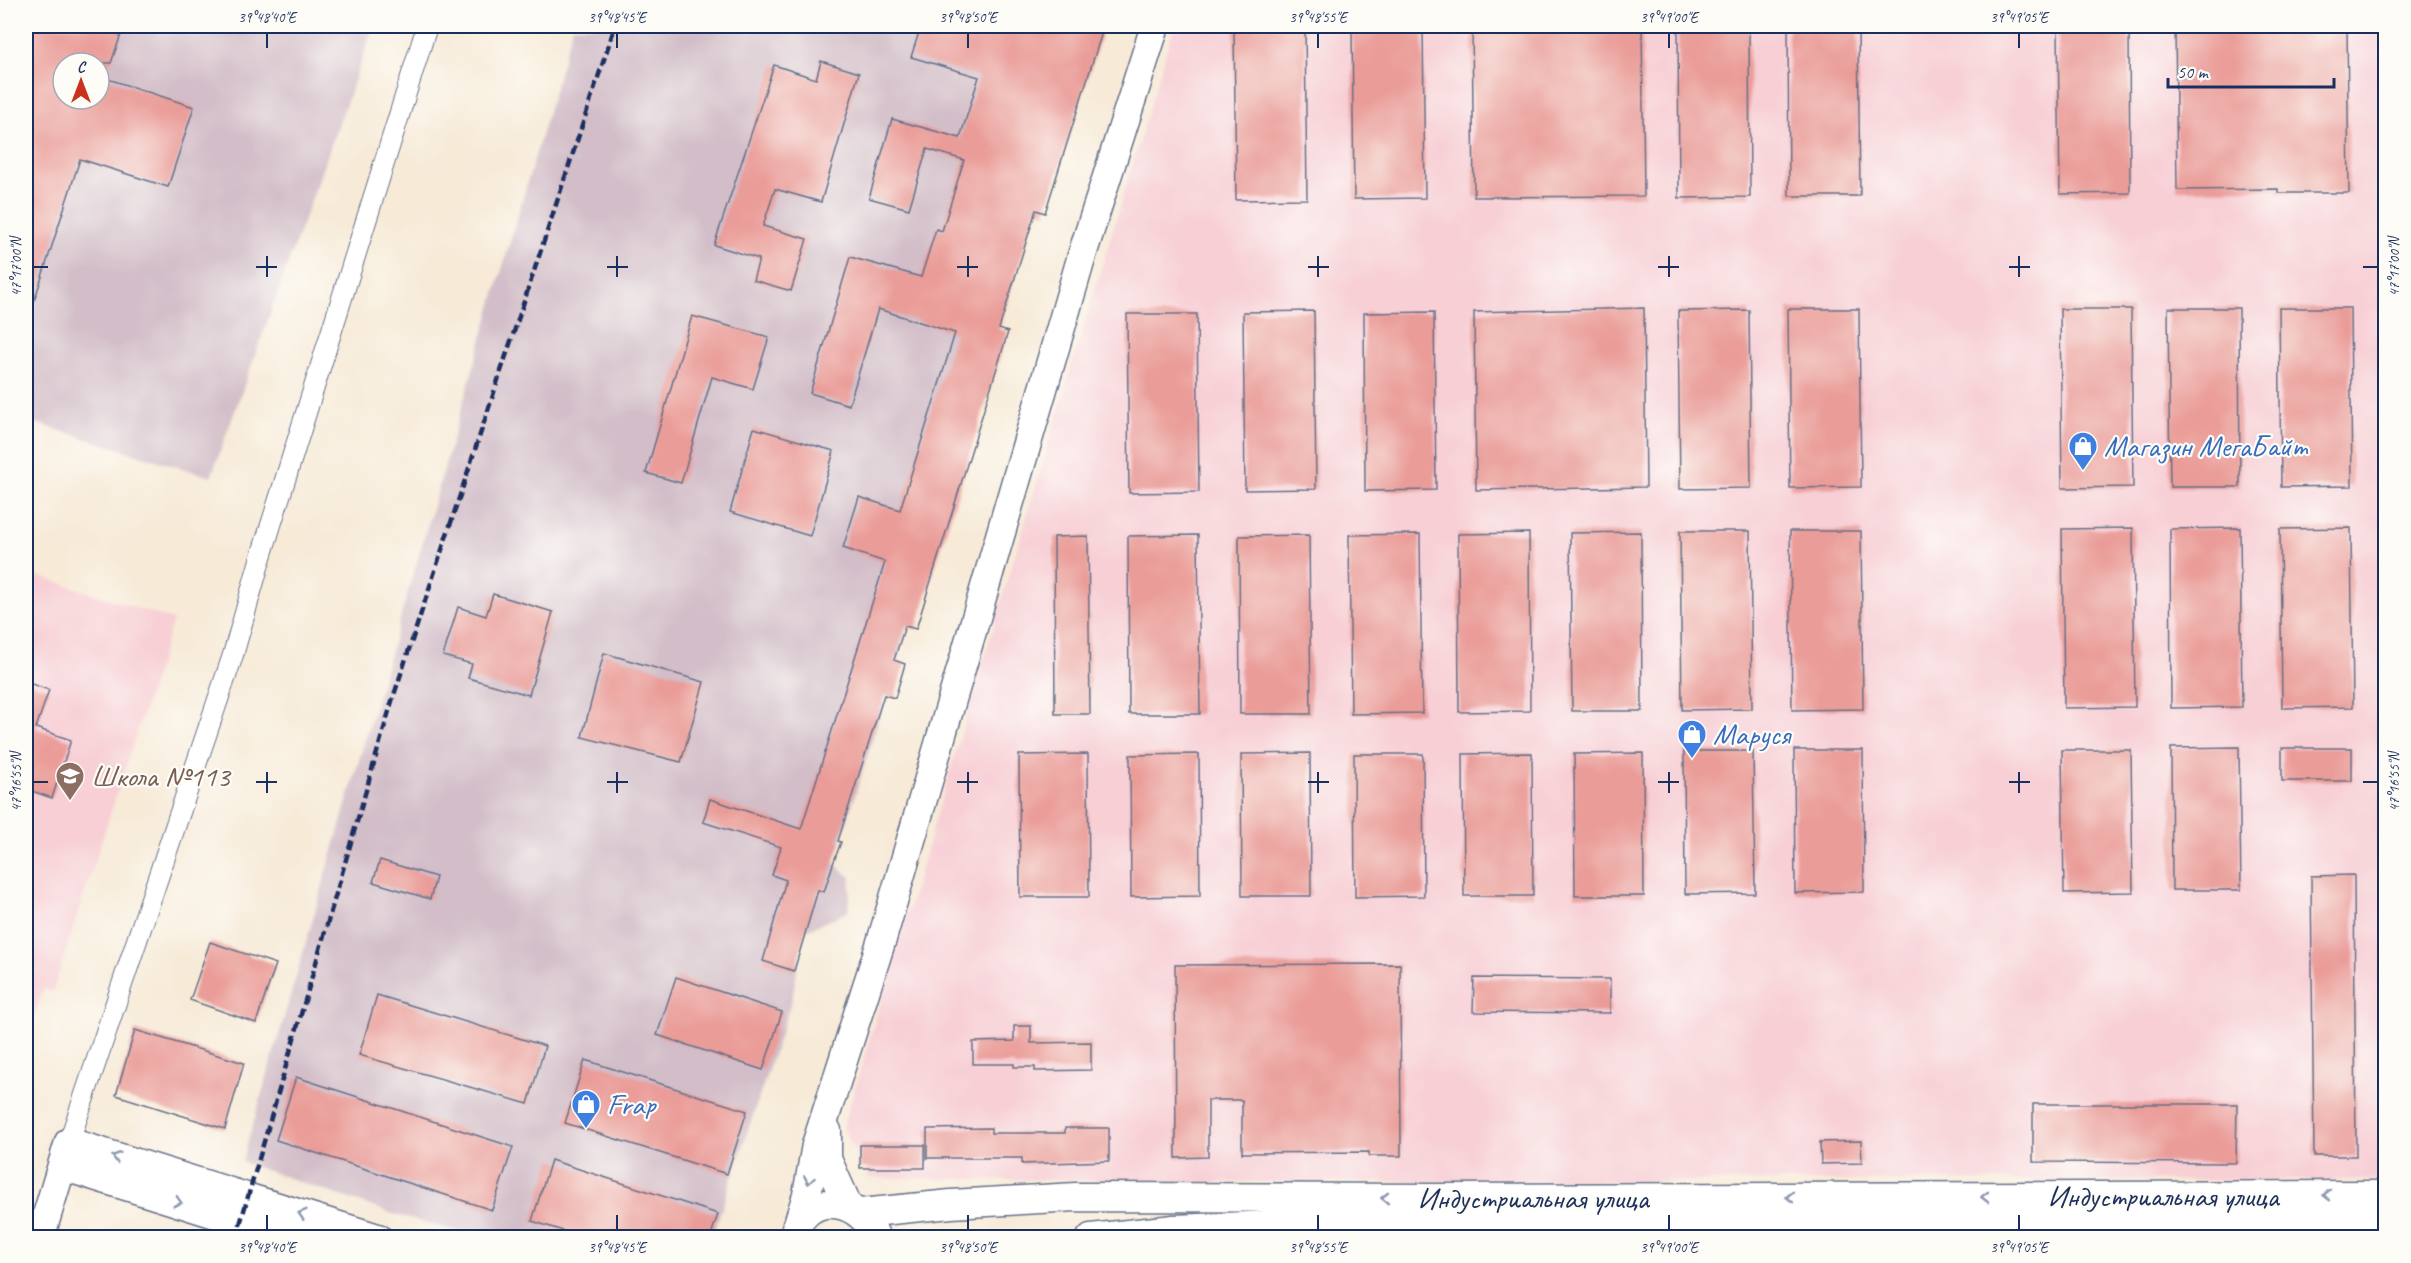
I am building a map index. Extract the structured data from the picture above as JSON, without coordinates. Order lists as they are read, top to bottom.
{
  "streets": {
    "street": ["Индустриальная улица"]
  },
  "places": {
    "shop": ["Магазин МегаБайт", "Маруся", "Frap"],
    "school or university": ["Школа №113"]
  },
  "scale_bar": "50 m",
  "north": "top",
  "coordinates": [
    "39°48'40\"E",
    "39°48'45\"E",
    "39°48'50\"E",
    "39°48'55\"E",
    "39°49'00\"E",
    "39°49'05\"E",
    "47°17'00\"N",
    "47°16'55\"N"
  ]
}
